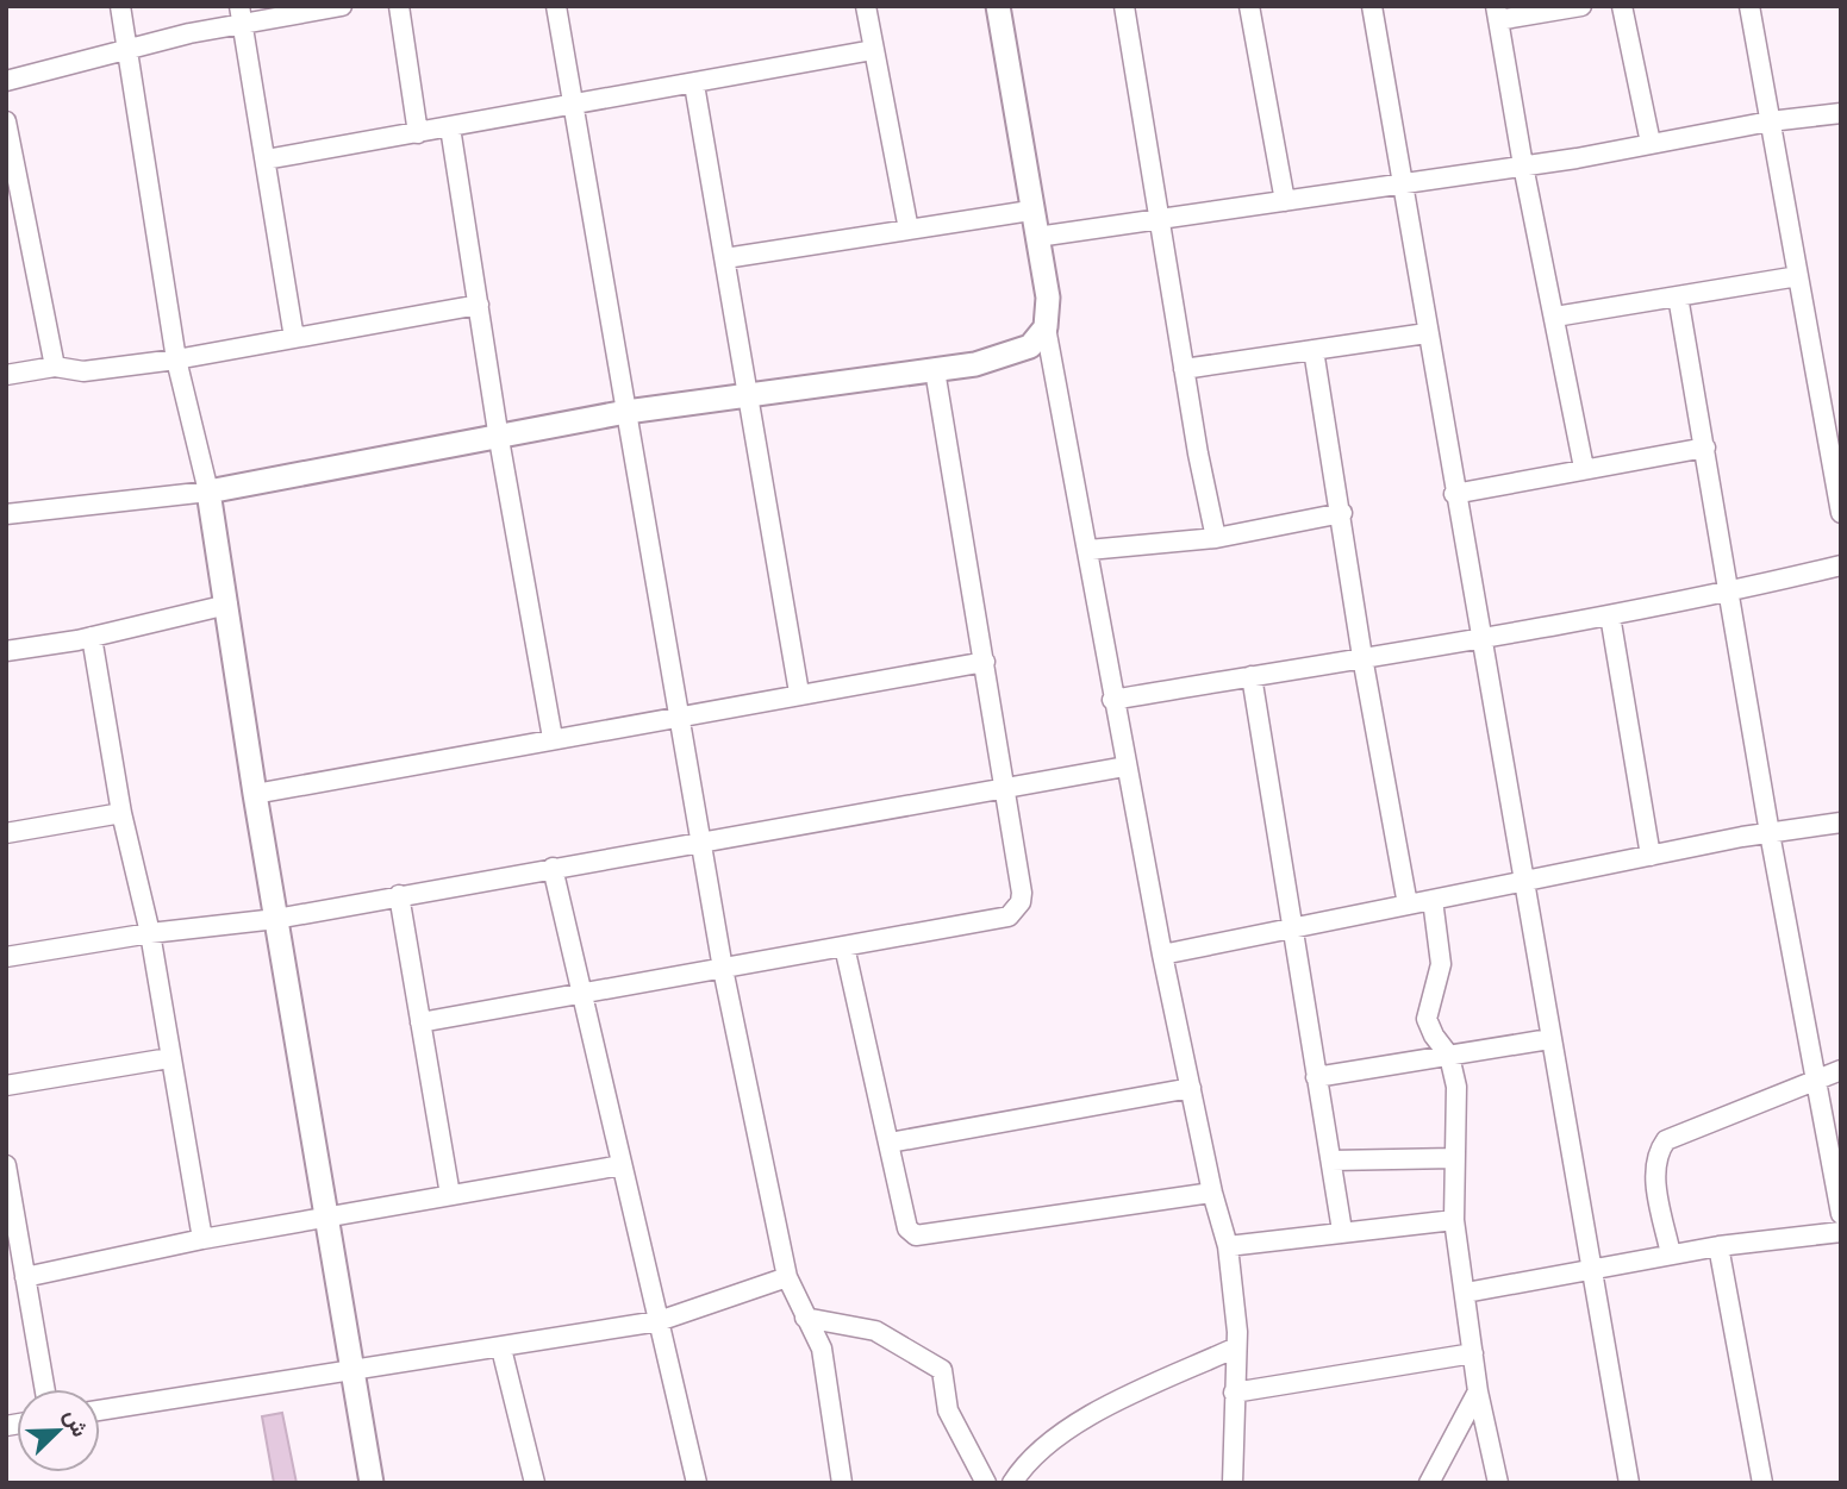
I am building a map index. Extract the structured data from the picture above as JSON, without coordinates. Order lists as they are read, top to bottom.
{
  "north": "top right"
}
